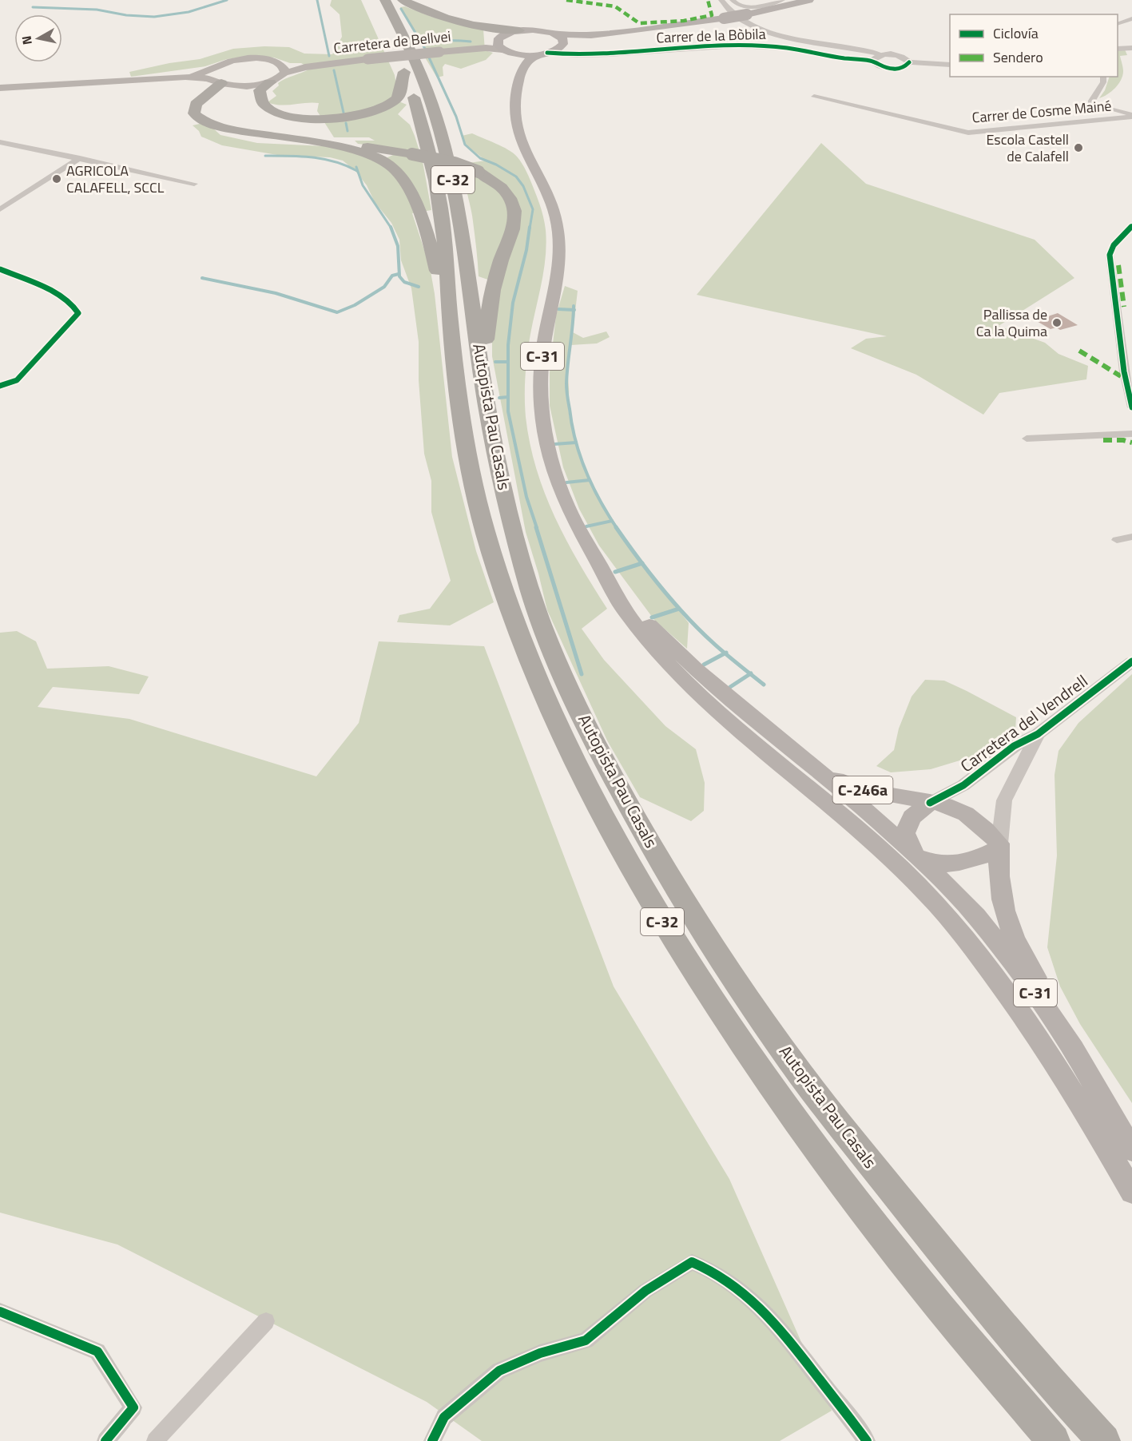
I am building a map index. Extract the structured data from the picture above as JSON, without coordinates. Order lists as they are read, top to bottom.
{
  "streets": {
    "highway": ["C-32", "Autopista Pau Casals"],
    "main road": ["Carretera de Bellvei", "C-31", "C-246a"],
    "street": ["Carrer de la Bòbila", "Carrer de Cosme Mainé", "Carretera del Vendrell"]
  },
  "crossings": [
    ["C-31", "C-246a"],
    ["Carretera del Vendrell", "C-246a"]
  ],
  "places": ["Escola Castell de Calafell", "AGRICOLA CALAFELL, SCCL", "Pallissa de Ca la Quima"],
  "legend": ["Ciclovía", "Sendero"],
  "north": "left"
}
